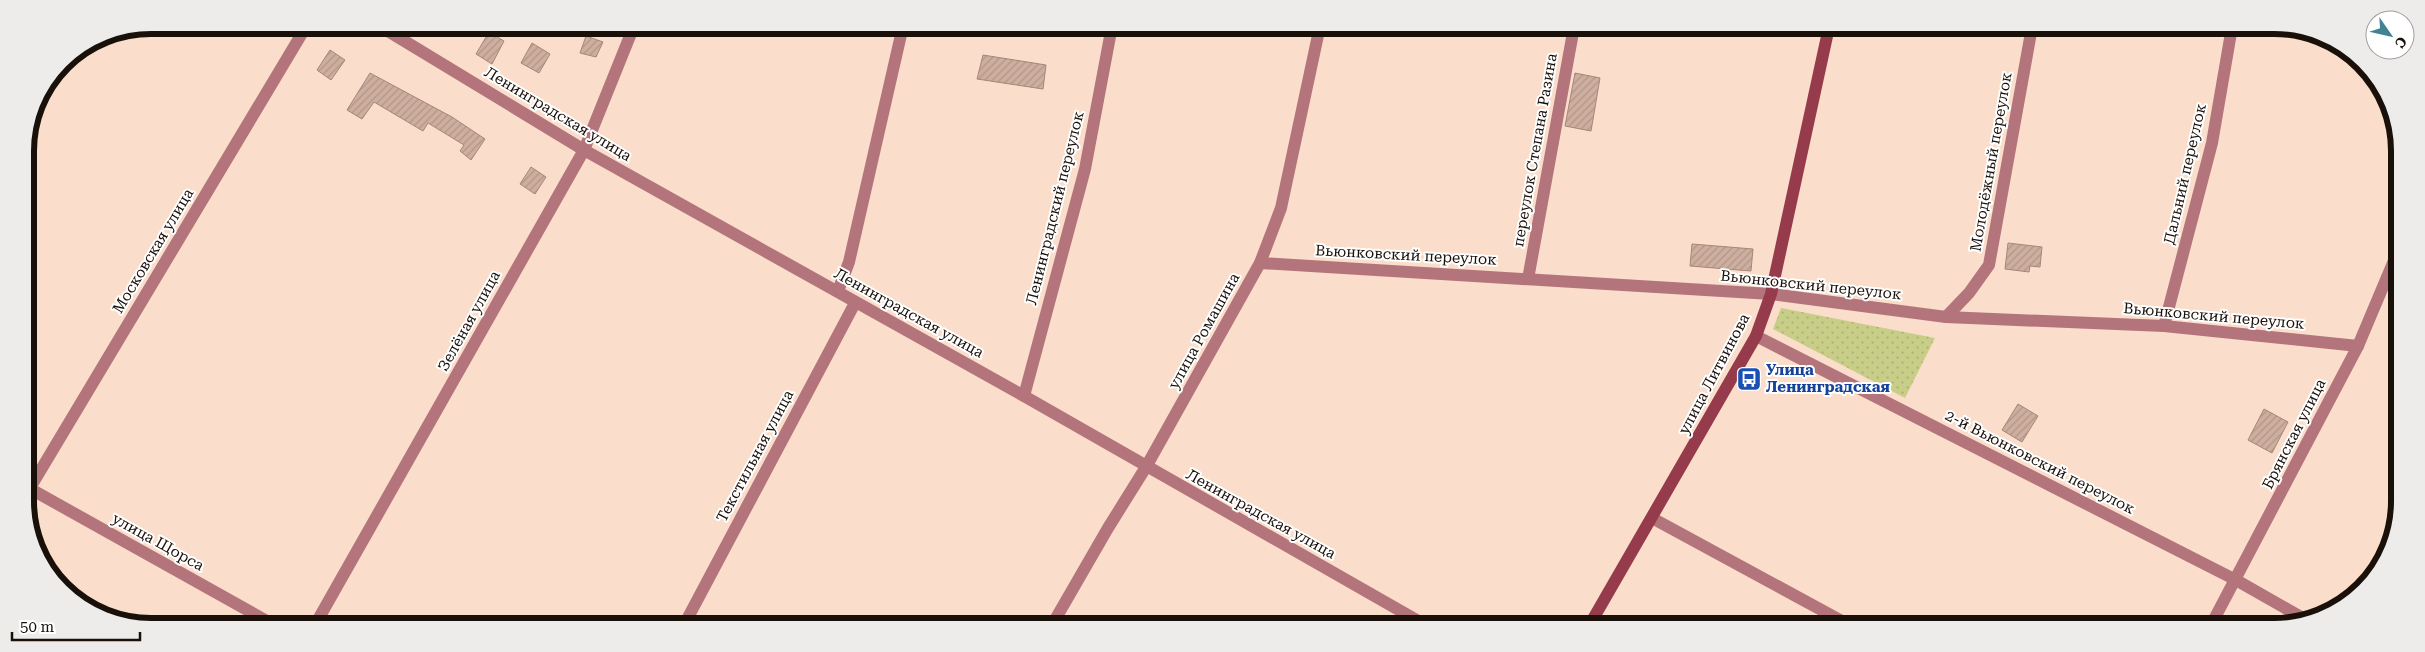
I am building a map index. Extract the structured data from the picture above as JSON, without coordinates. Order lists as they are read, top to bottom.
{
  "streets": {
    "main road": ["улица Литвинова"],
    "street": [
      "Ленинградская улица",
      "переулок Степана Разина",
      "Молодёжный переулок",
      "Дальний переулок",
      "Ленинградский переулок",
      "Московская улица",
      "Вьюнковский переулок",
      "Зелёная улица",
      "улица Ромашина",
      "Брянская улица",
      "Текстильная улица",
      "2-й Вьюнковский переулок",
      "улица Щорса"
    ]
  },
  "crossings": [
    ["Ленинградская улица", "Ленинградский переулок"],
    ["Ленинградская улица", "Зелёная улица"],
    ["Ленинградская улица", "улица Ромашина"],
    ["Ленинградская улица", "Текстильная улица"],
    ["переулок Степана Разина", "Вьюнковский переулок"],
    ["Молодёжный переулок", "Вьюнковский переулок"],
    ["Дальний переулок", "Вьюнковский переулок"],
    ["Вьюнковский переулок", "улица Ромашина"],
    ["Вьюнковский переулок", "улица Литвинова"],
    ["Вьюнковский переулок", "Брянская улица"],
    ["улица Литвинова", "2-й Вьюнковский переулок"],
    ["Брянская улица", "2-й Вьюнковский переулок"]
  ],
  "places": {
    "bus stop": ["Улица Ленинградская"]
  },
  "scale_bar": "50 m",
  "north": "bottom right"
}
